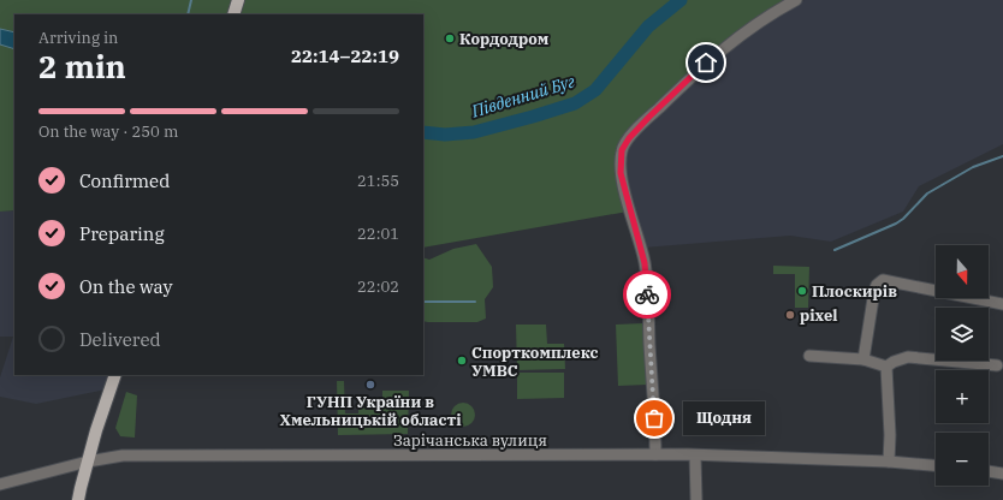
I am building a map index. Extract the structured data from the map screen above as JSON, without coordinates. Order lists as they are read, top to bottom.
{
  "streets": {
    "street": ["Зарічанська вулиця"]
  },
  "water": ["Південний Буг"],
  "places": [
    "Кордодром",
    "Плоскирів",
    "pixel",
    "Спорткомплекс УМВС",
    "ГУНП України в Хмельницькій області",
    "Щодня"
  ],
  "north": "bottom",
  "page": {
    "heading": ["2 min", "Arriving in", "22:14–22:19"],
    "bar": "On the way · 250 m",
    "list": [
      ["Confirmed", "21:55"],
      ["Preparing", "22:01"],
      ["On the way", "22:02"],
      "Delivered"
    ],
    "map_buttons": ["+", "−"],
    "bubble": "Щодня"
  }
}
